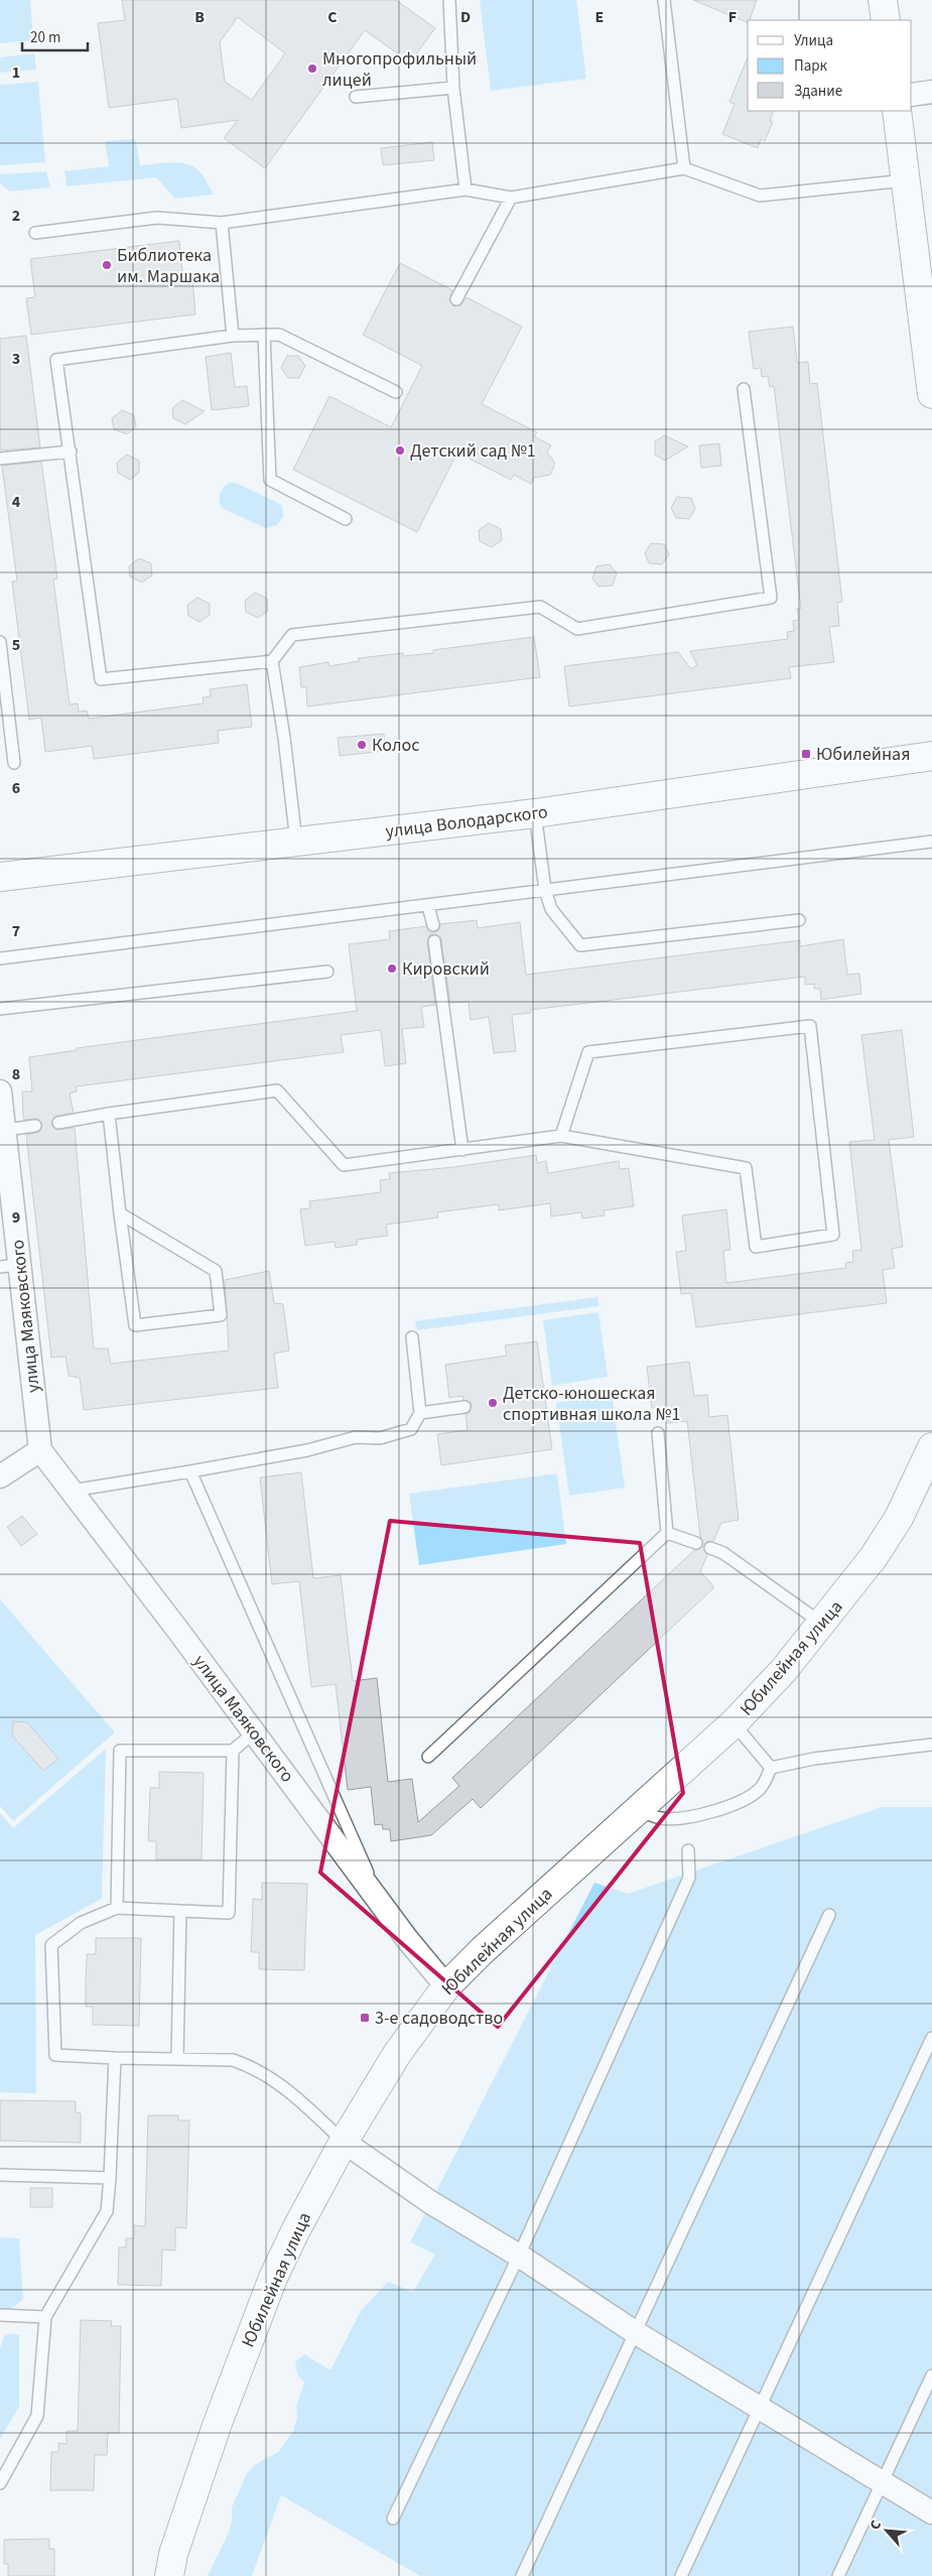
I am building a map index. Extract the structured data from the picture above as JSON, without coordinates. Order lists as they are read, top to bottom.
{
  "streets": {
    "street": ["улица Володарского", "улица Маяковского", "Юбилейная улица"]
  },
  "crossings": [
    ["улица Маяковского", "Юбилейная улица"]
  ],
  "places": {
    "other": [
      "Многопрофильный лицей",
      "Библиотека им. Маршака",
      "Детский сад №1",
      "Колос",
      "Кировский",
      "Детско-юношеская спортивная школа №1"
    ],
    "transit": ["Юбилейная", "3-е садоводство"]
  },
  "legend": ["Улица", "Парк", "Здание"],
  "scale_bar": "20 m",
  "north": "top left",
  "grid": {
    "columns": [
      "B",
      "C",
      "D",
      "E",
      "F"
    ],
    "rows": [
      "1",
      "2",
      "3",
      "4",
      "5",
      "6",
      "7",
      "8",
      "9"
    ]
  }
}
